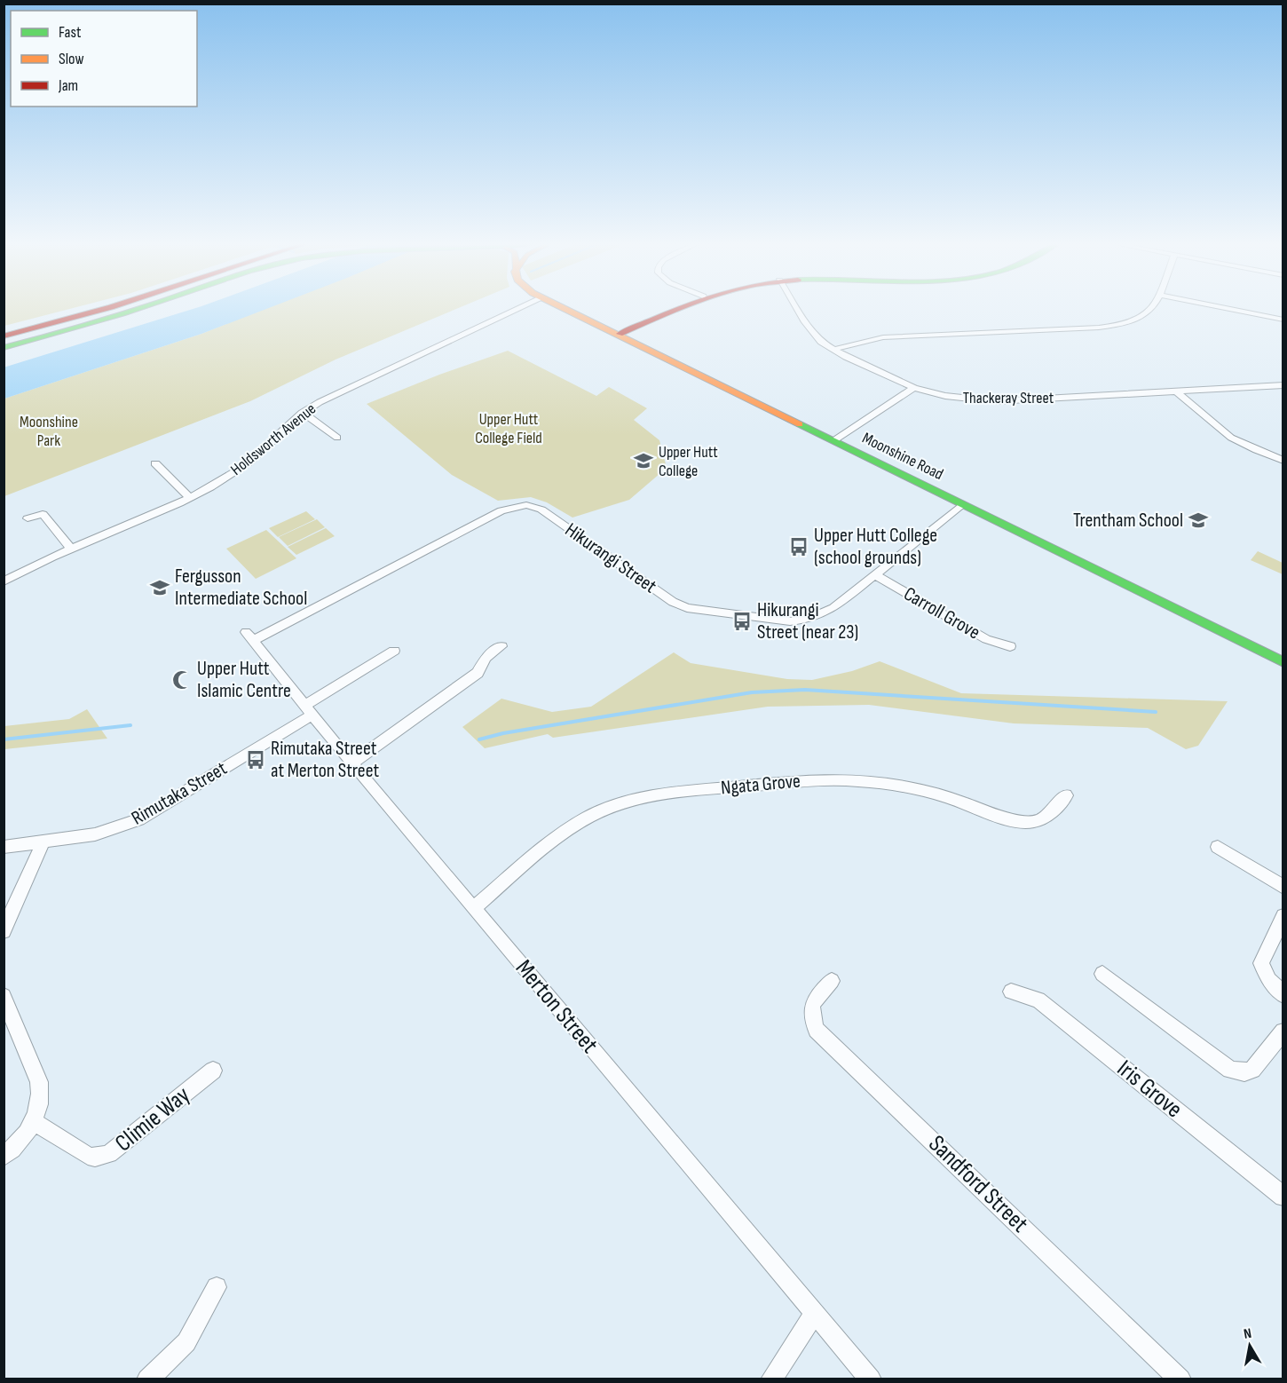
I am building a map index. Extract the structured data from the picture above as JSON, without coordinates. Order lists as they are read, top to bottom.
{
  "streets": {
    "main road": ["Moonshine Road"],
    "street": [
      "Thackeray Street",
      "Holdsworth Avenue",
      "Hikurangi Street",
      "Carroll Grove",
      "Ngata Grove",
      "Rimutaka Street",
      "Merton Street",
      "Iris Grove",
      "Climie Way",
      "Sandford Street"
    ]
  },
  "crossings": [
    ["Moonshine Road", "Hikurangi Street"],
    ["Hikurangi Street", "Carroll Grove"],
    ["Hikurangi Street", "Merton Street"],
    ["Ngata Grove", "Merton Street"],
    ["Rimutaka Street", "Merton Street"]
  ],
  "parks": ["Upper Hutt College Field", "Moonshine Park"],
  "places": {
    "school or university": ["Upper Hutt College", "Trentham School", "Fergusson Intermediate School"],
    "bus stop": ["Upper Hutt College (school grounds)", "Hikurangi Street (near 23)", "Rimutaka Street at Merton Street"],
    "mosque": ["Upper Hutt Islamic Centre"]
  },
  "legend": ["Fast", "Slow", "Jam"],
  "north": "top"
}
